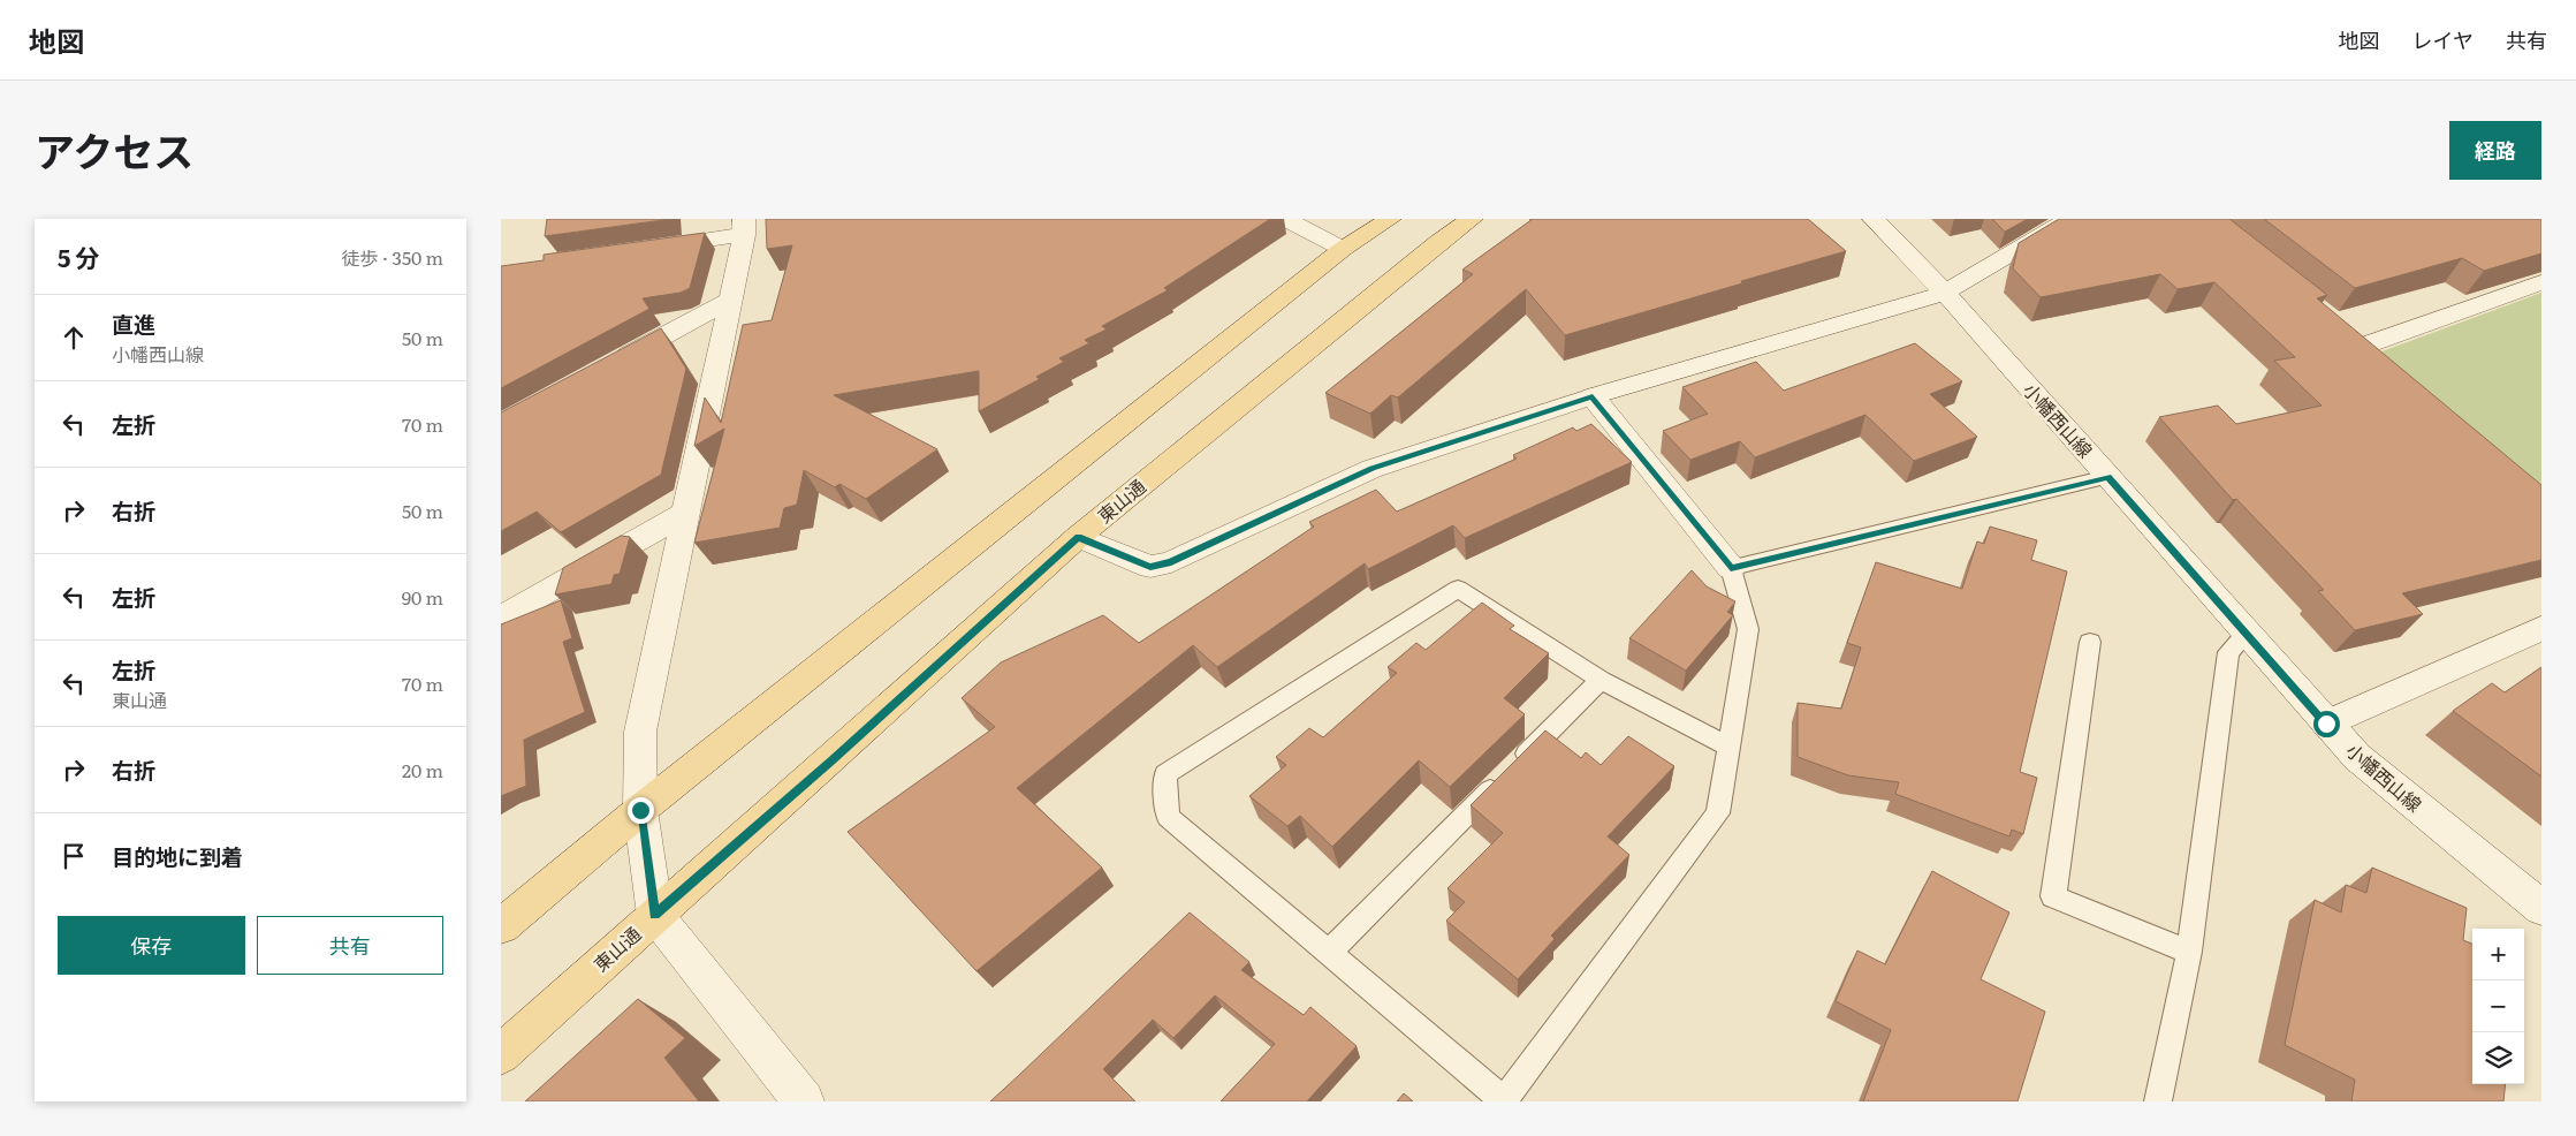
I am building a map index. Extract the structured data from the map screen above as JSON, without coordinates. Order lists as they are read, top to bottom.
{
  "streets": {
    "main road": ["東山通"],
    "street": ["小幡西山線"]
  },
  "page": {
    "header": "地図",
    "nav": ["地図", "レイヤ", "共有"],
    "title": "アクセス",
    "buttons": [
      "経路",
      ["保存", "共有"]
    ],
    "heading": ["5 分", "徒歩 · 350 m"],
    "list": [
      ["直進", "小幡西山線", "50 m"],
      ["左折", "70 m"],
      ["右折", "50 m"],
      ["左折", "90 m"],
      ["左折", "東山通", "70 m"],
      ["右折", "20 m"],
      "目的地に到着"
    ],
    "map_buttons": ["+", "−"]
  }
}
